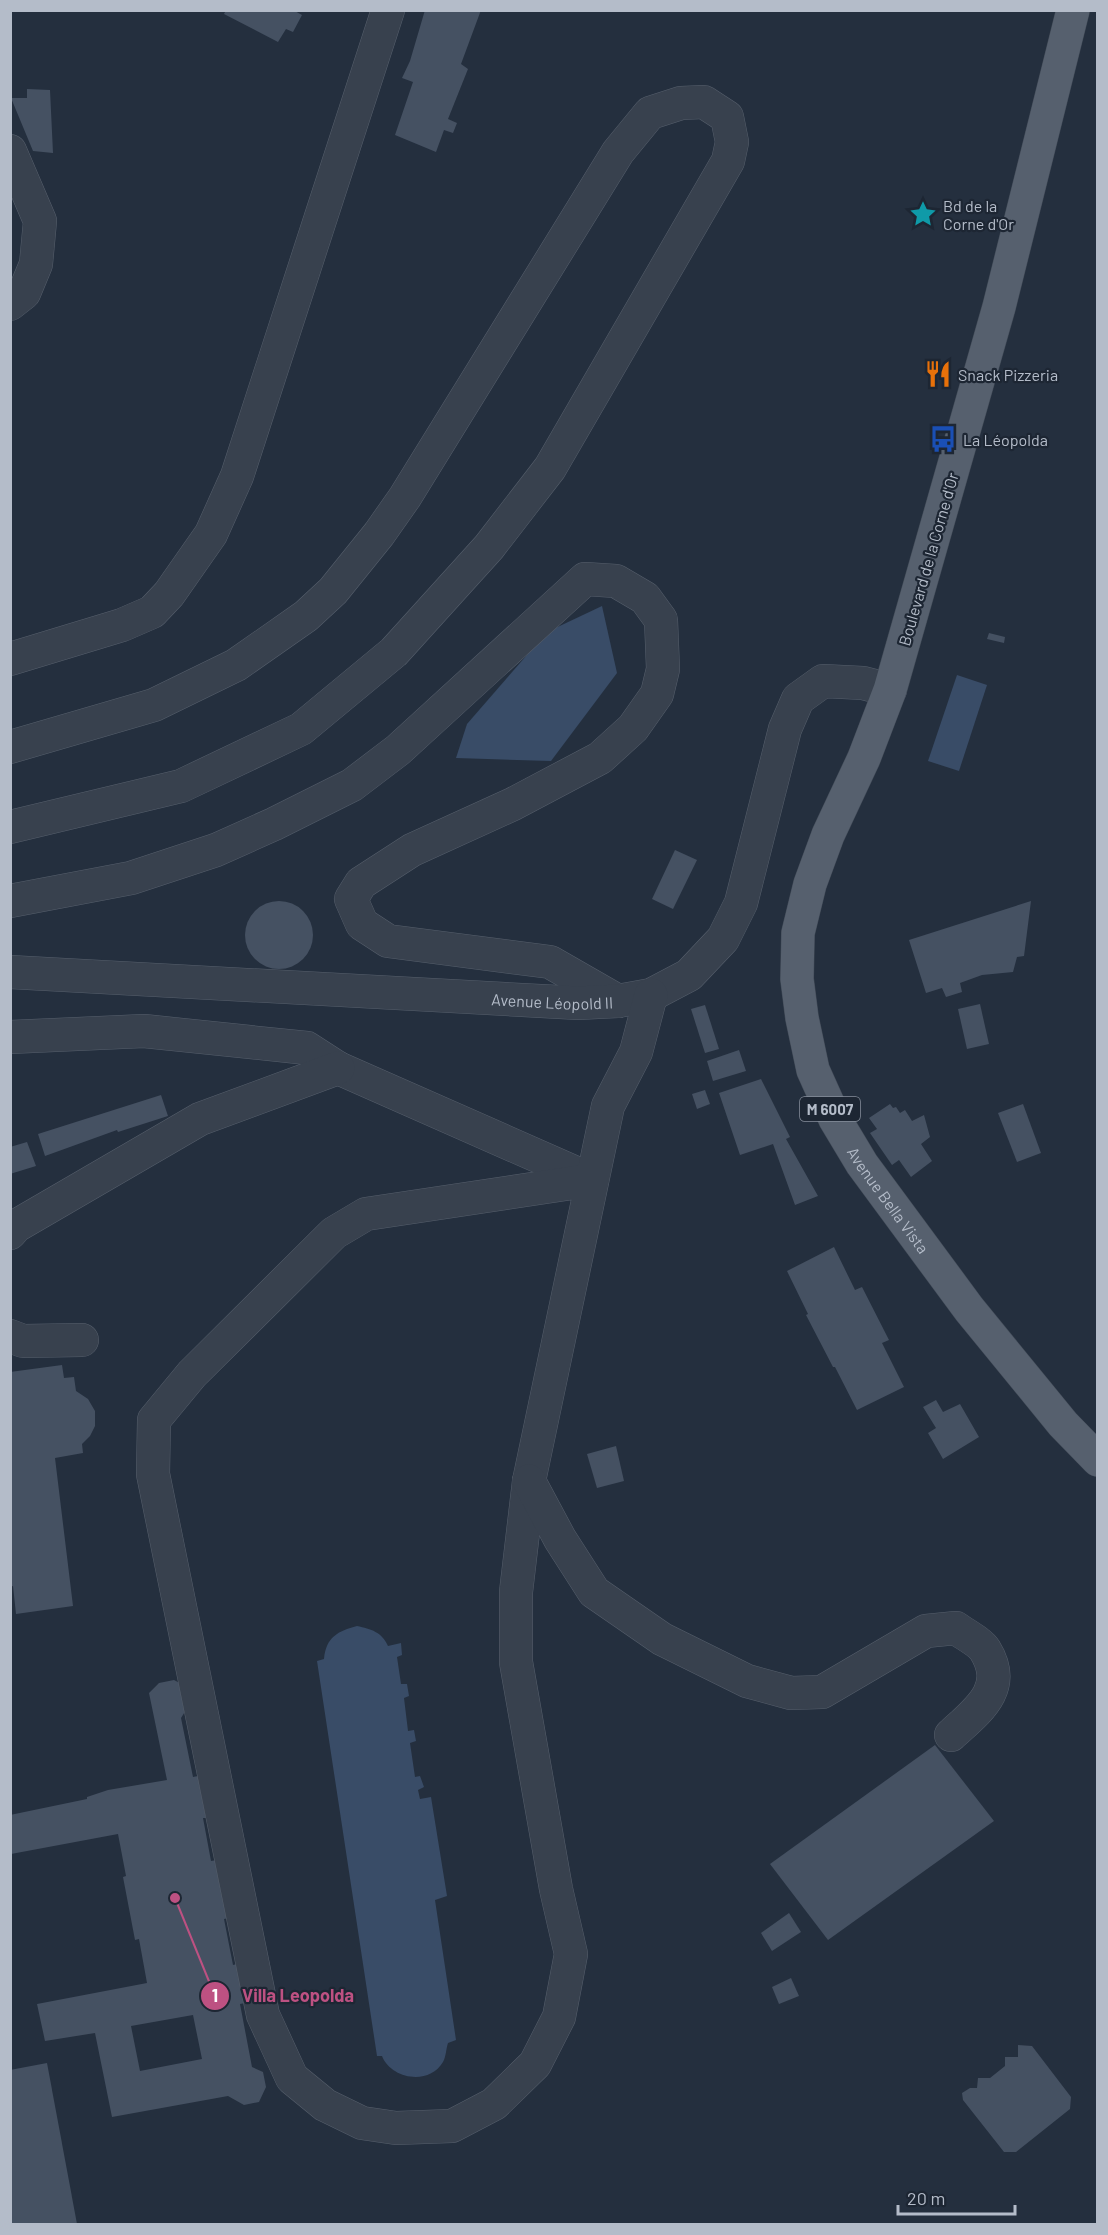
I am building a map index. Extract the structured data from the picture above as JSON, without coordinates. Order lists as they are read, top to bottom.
{
  "streets": {
    "main road": ["Boulevard de la Corne d'Or", "M 6007", "Avenue Bella Vista"],
    "street": ["Avenue Léopold II"]
  },
  "crossings": [
    ["Boulevard de la Corne d'Or", "Avenue Léopold II"],
    ["Boulevard de la Corne d'Or", "Avenue Bella Vista"],
    ["Avenue Léopold II", "Avenue Bella Vista"]
  ],
  "places": {
    "place": ["Bd de la Corne d'Or"],
    "restaurant": ["Snack Pizzeria"],
    "bus stop": ["La Léopolda"],
    "other": ["Villa Leopolda"]
  },
  "scale_bar": "20 m"
}
